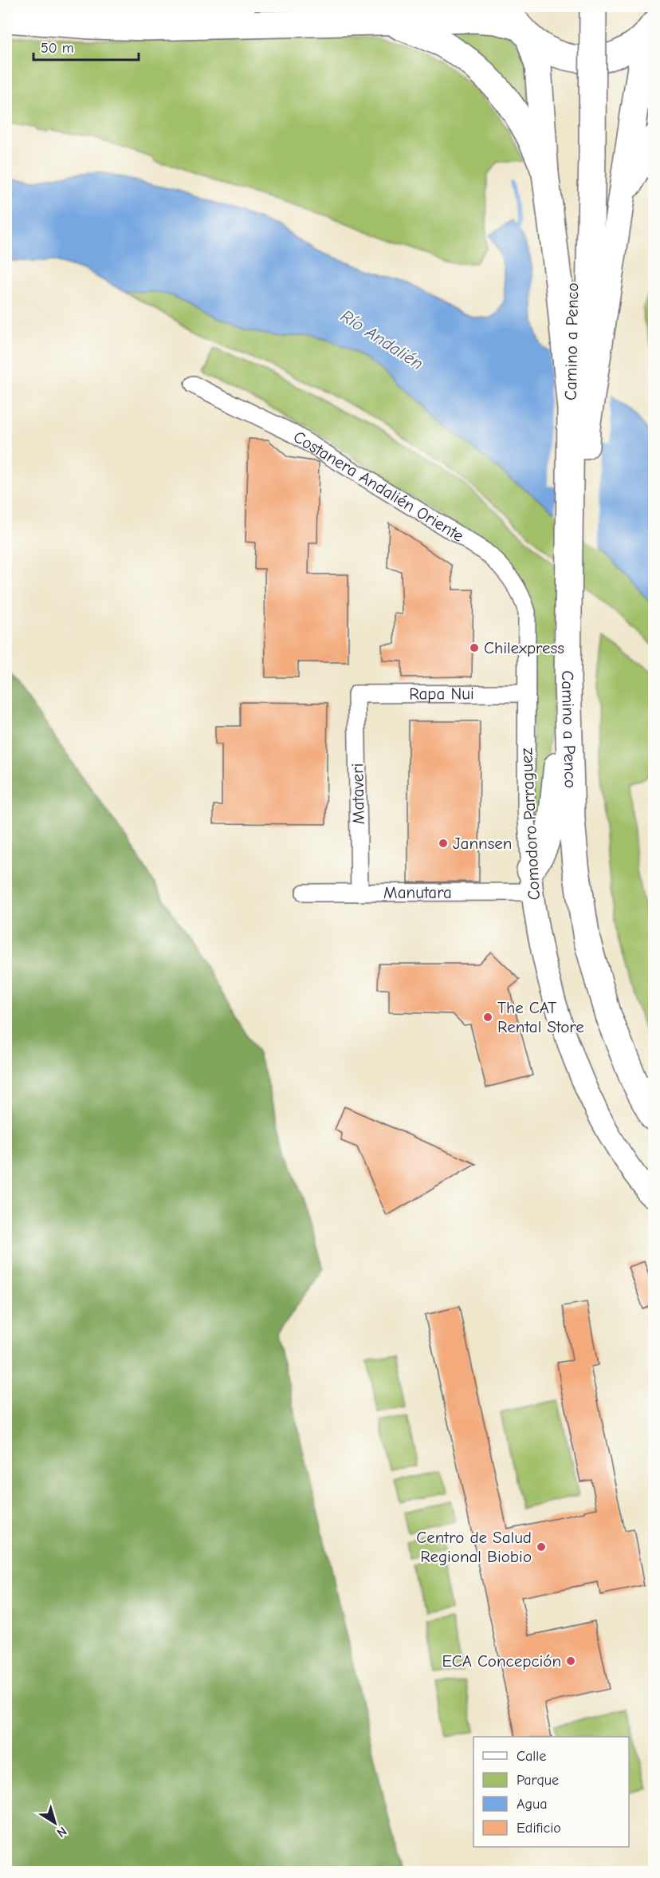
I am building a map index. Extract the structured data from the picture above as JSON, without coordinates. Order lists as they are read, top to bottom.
{
  "streets": {
    "main road": ["Camino a Penco"],
    "street": [
      "Costanera Andalién Oriente",
      "Rapa Nui",
      "Mataveri",
      "Comodoro Parraguez",
      "Manutara"
    ]
  },
  "crossings": [
    ["Costanera Andalién Oriente", "Comodoro Parraguez"],
    ["Rapa Nui", "Mataveri"],
    ["Rapa Nui", "Comodoro Parraguez"],
    ["Mataveri", "Manutara"],
    ["Comodoro Parraguez", "Manutara"]
  ],
  "water": ["Río Andalién"],
  "places": [
    "Chilexpress",
    "Jannsen",
    "The CAT Rental Store",
    "Centro de Salud Regional Biobio",
    "ECA Concepción"
  ],
  "legend": [
    "Calle",
    "Parque",
    "Agua",
    "Edificio"
  ],
  "scale_bar": "50 m",
  "north": "bottom right"
}
